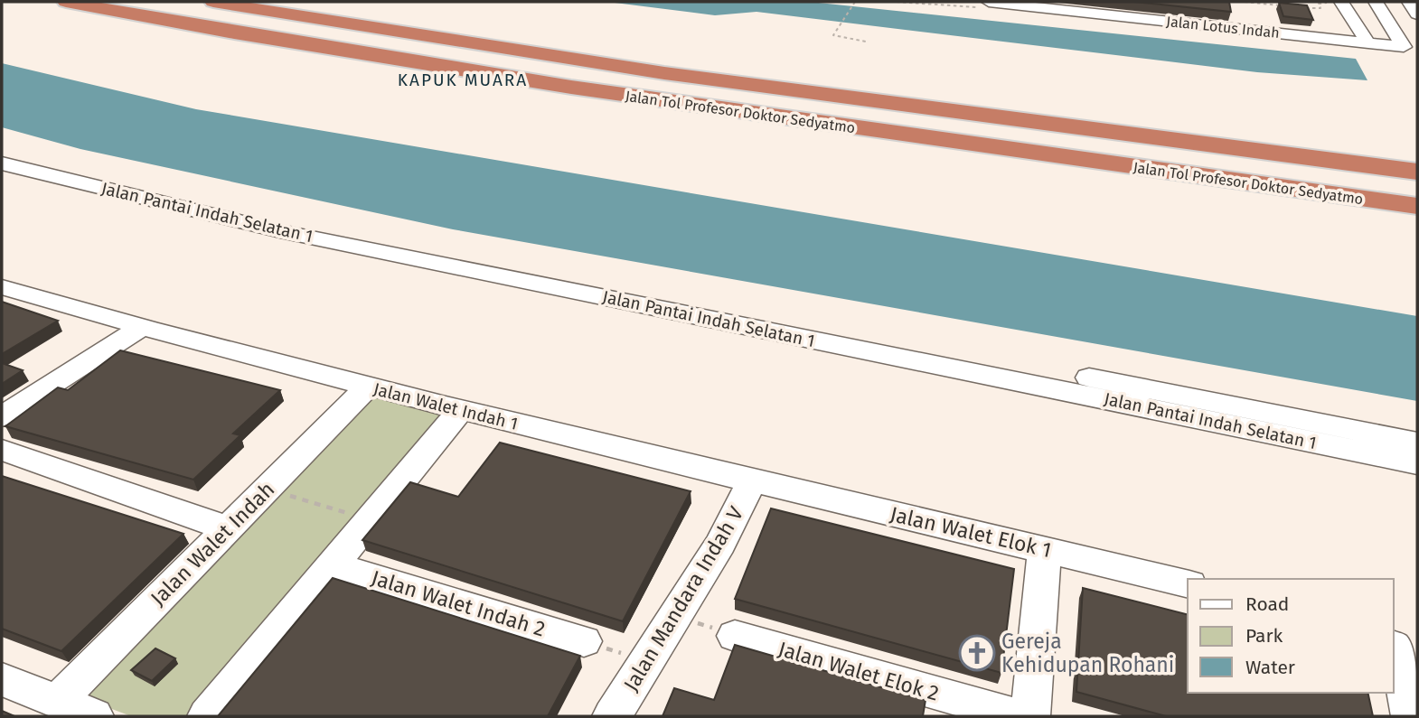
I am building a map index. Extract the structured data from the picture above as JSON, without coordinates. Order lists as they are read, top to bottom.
{
  "streets": {
    "highway": ["Jalan Tol Profesor Doktor Sedyatmo"],
    "street": [
      "Jalan Lotus Indah",
      "Jalan Pantai Indah Selatan 1",
      "Jalan Walet Indah 1",
      "Jalan Walet Elok 1",
      "Jalan Walet Indah",
      "Jalan Mandara Indah V",
      "Jalan Walet Indah 2",
      "Jalan Walet Elok 2"
    ]
  },
  "crossings": [
    ["Jalan Walet Indah 1", "Jalan Walet Elok 1"],
    ["Jalan Walet Indah 1", "Jalan Walet Indah"],
    ["Jalan Walet Indah 1", "Jalan Mandara Indah V"],
    ["Jalan Walet Elok 1", "Jalan Mandara Indah V"]
  ],
  "districts": ["KAPUK MUARA"],
  "places": {
    "church": ["Gereja Kehidupan Rohani"]
  },
  "legend": ["Road", "Park", "Water"]
}
